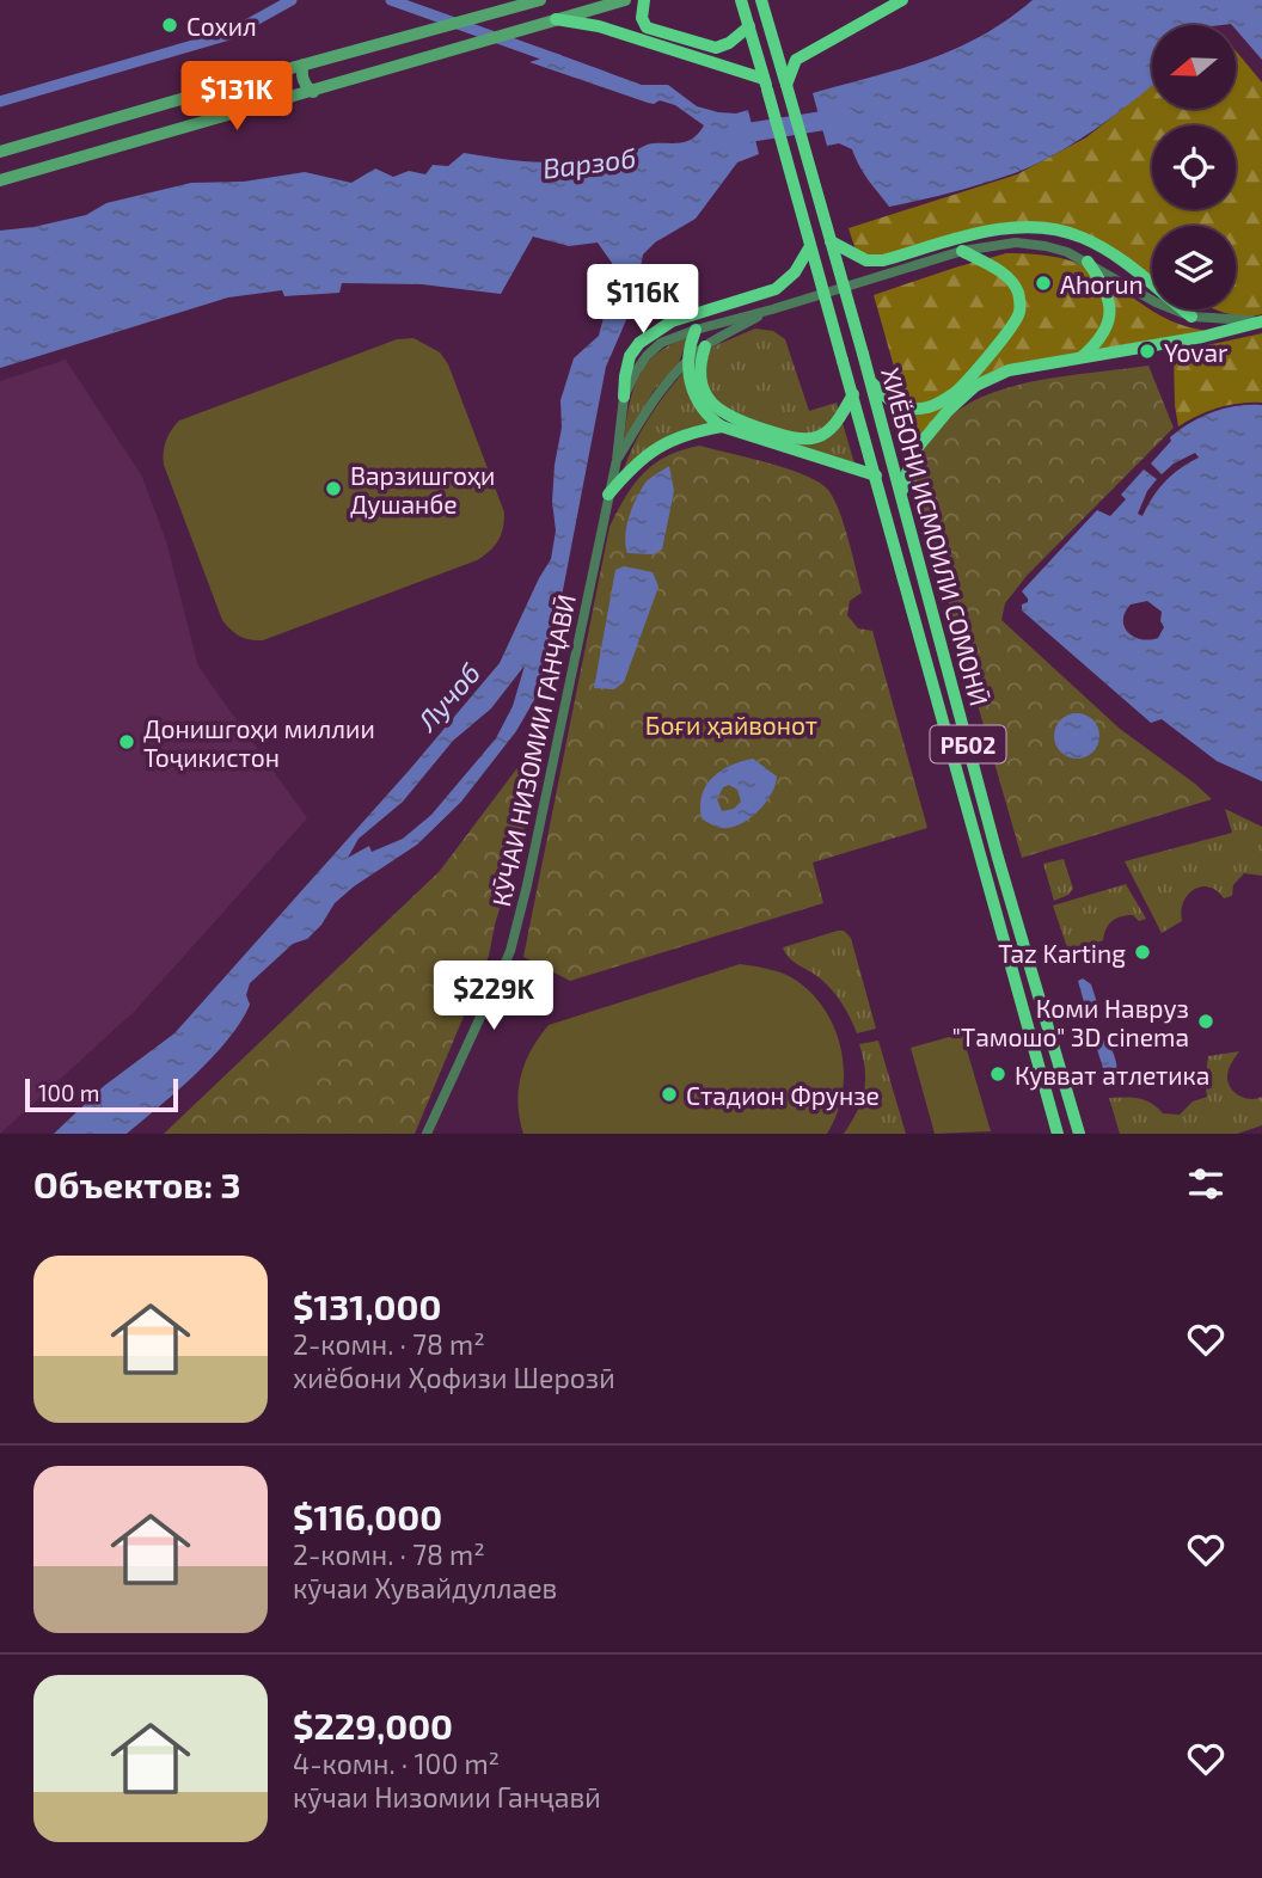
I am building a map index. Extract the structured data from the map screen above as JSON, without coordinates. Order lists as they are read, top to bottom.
{
  "streets": {
    "highway": ["ХИЁБОНИ ИСМОИЛИ СОМОНӢ", "РБ02"],
    "street": ["КӮЧАИ НИЗОМИИ ГАНҶАВӢ"]
  },
  "water": ["Варзоб", "Лучоб"],
  "parks": ["Боғи ҳайвонот"],
  "places": [
    "Сохил",
    "Ahorun",
    "Yovar",
    "Варзишгоҳи Душанбе",
    "Донишгоҳи миллии Тоҷикистон",
    "Taz Karting",
    "Коми Навруз \"Тамошо\" 3D cinema",
    "Кувват атлетика",
    "Стадион Фрунзе"
  ],
  "scale_bar": "100 m",
  "north": "left",
  "page": {
    "price": ["$131K", "$116K", "$229K"],
    "scale": "100 m",
    "heading": "Объектов: 3",
    "list": [
      {
        "name": "$131,000",
        "note": "2-комн. · 78 m² · хиёбони Ҳофизи Шерозӣ"
      },
      {
        "name": "$116,000",
        "note": "2-комн. · 78 m² · кӯчаи Хувайдуллаев"
      },
      {
        "name": "$229,000",
        "note": "4-комн. · 100 m² · кӯчаи Низомии Ганҷавӣ"
      }
    ]
  }
}
